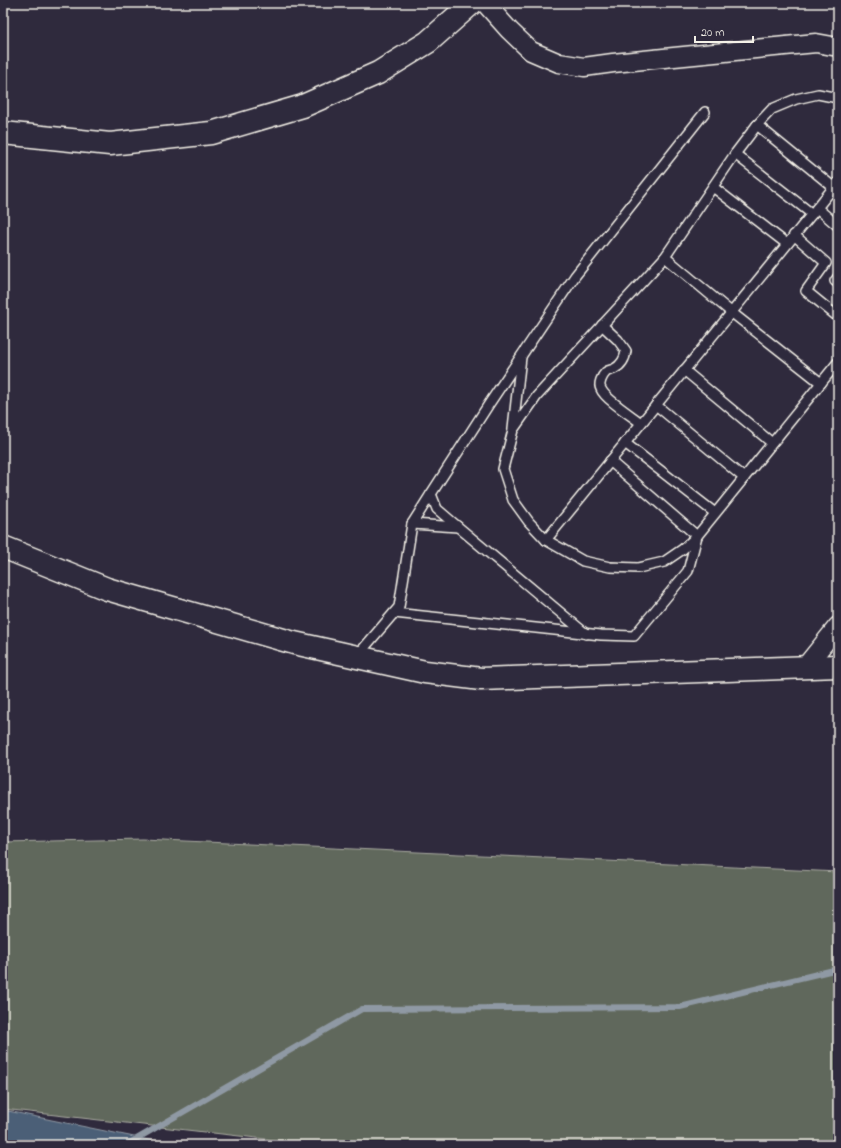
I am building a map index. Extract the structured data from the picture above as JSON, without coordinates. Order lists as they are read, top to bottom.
{
  "scale_bar": "20 m"
}
